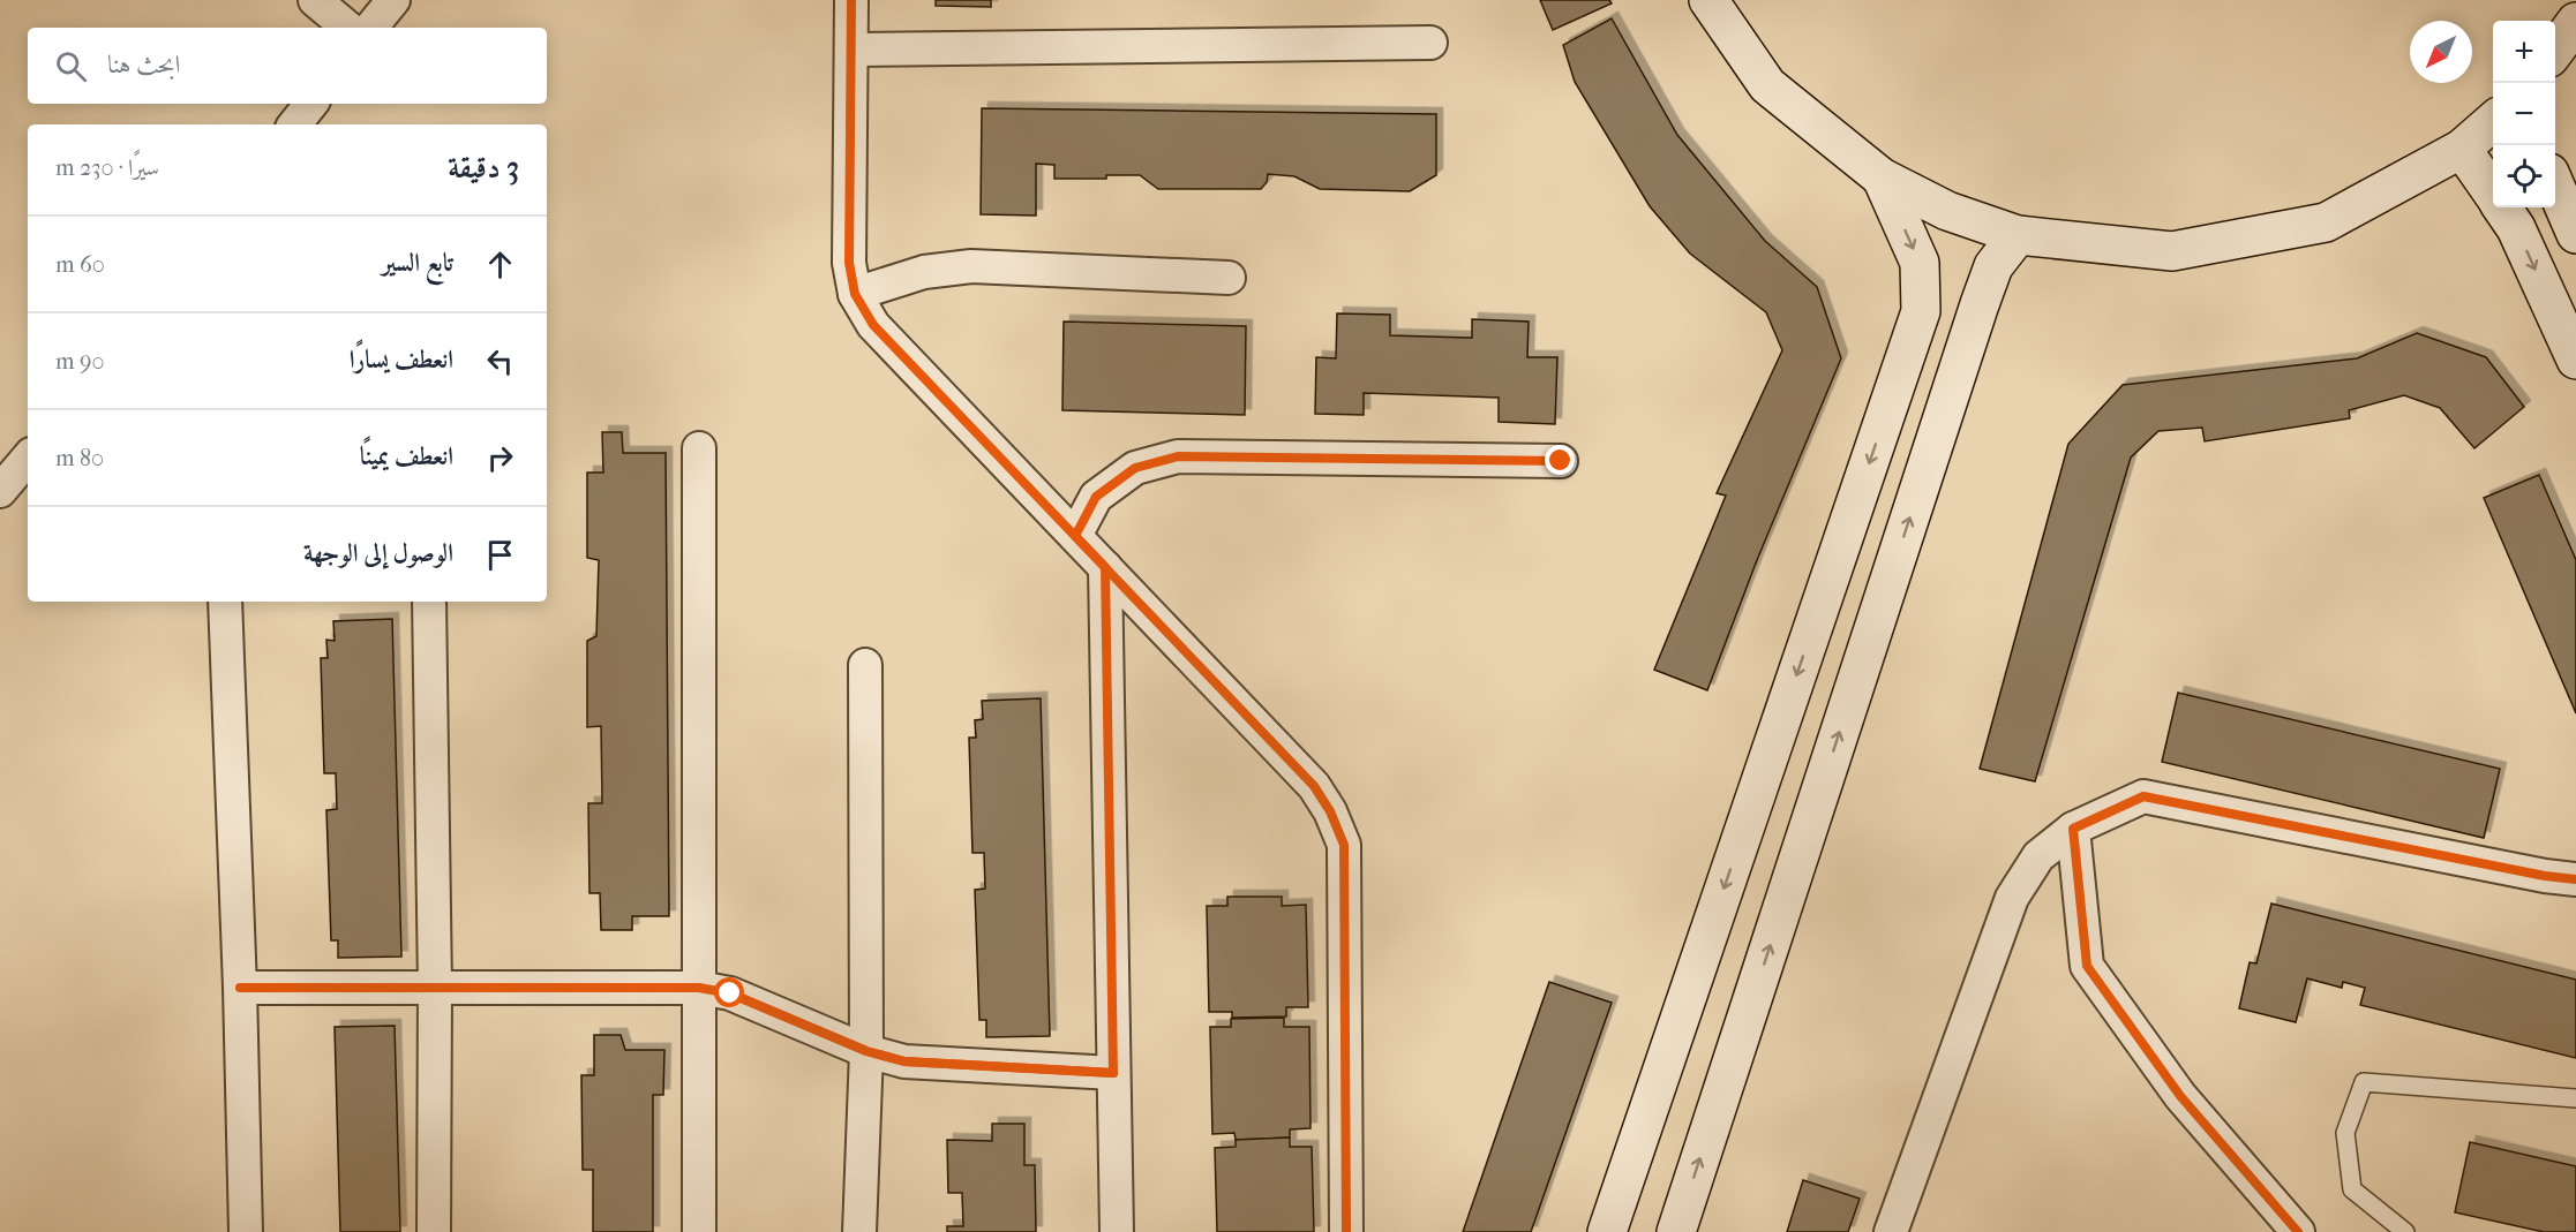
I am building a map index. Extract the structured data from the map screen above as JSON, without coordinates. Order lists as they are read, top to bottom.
{
  "north": "bottom left",
  "page": {
    "map_buttons": ["+", "−"],
    "search": "ابحث هنا",
    "heading": ["3 دقيقة", "سيرًا · 230 m"],
    "list": [
      ["تابع السير", "60 m"],
      ["انعطف يسارًا", "90 m"],
      ["انعطف يمينًا", "80 m"],
      "الوصول إلى الوجهة"
    ]
  }
}
